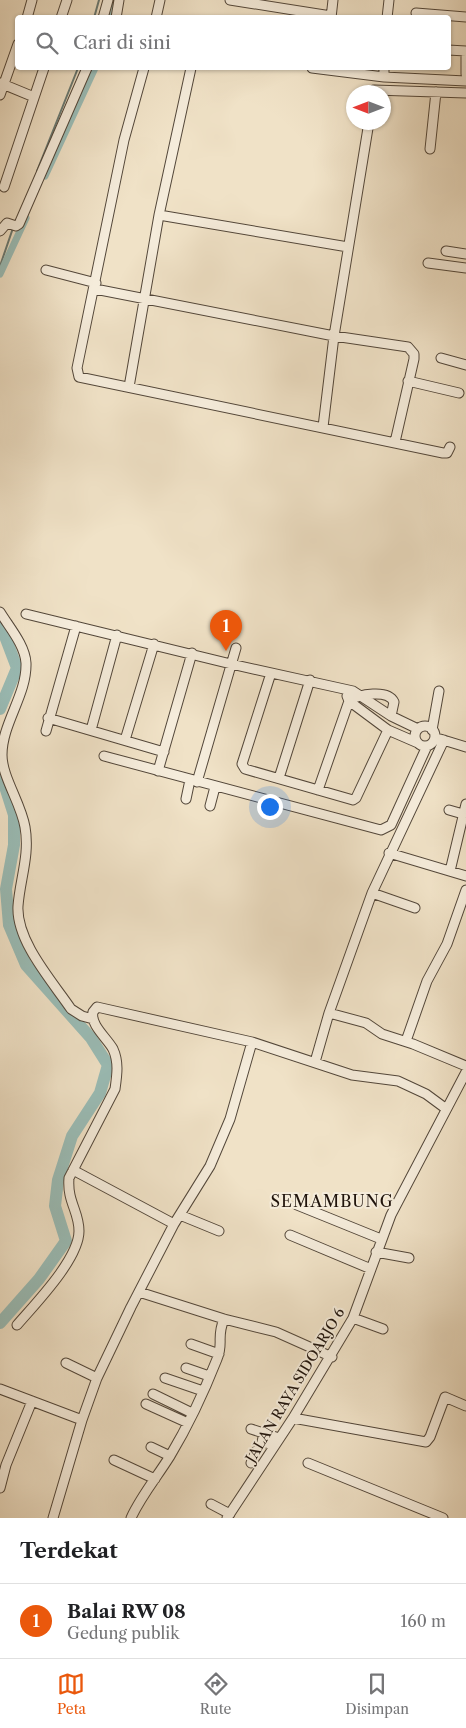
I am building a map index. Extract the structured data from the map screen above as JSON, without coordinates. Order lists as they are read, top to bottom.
{
  "streets": {
    "street": ["JALAN RAYA SIDOARJO 6"]
  },
  "districts": ["SEMAMBUNG"],
  "north": "left",
  "page": {
    "search": "Cari di sini",
    "pins": "1",
    "heading": "Terdekat",
    "list": [
      {
        "mark": "1",
        "name": "Balai RW 08",
        "note": "Gedung publik",
        "value": "160 m"
      }
    ],
    "nav": ["Peta", "Rute", "Disimpan"]
  }
}
